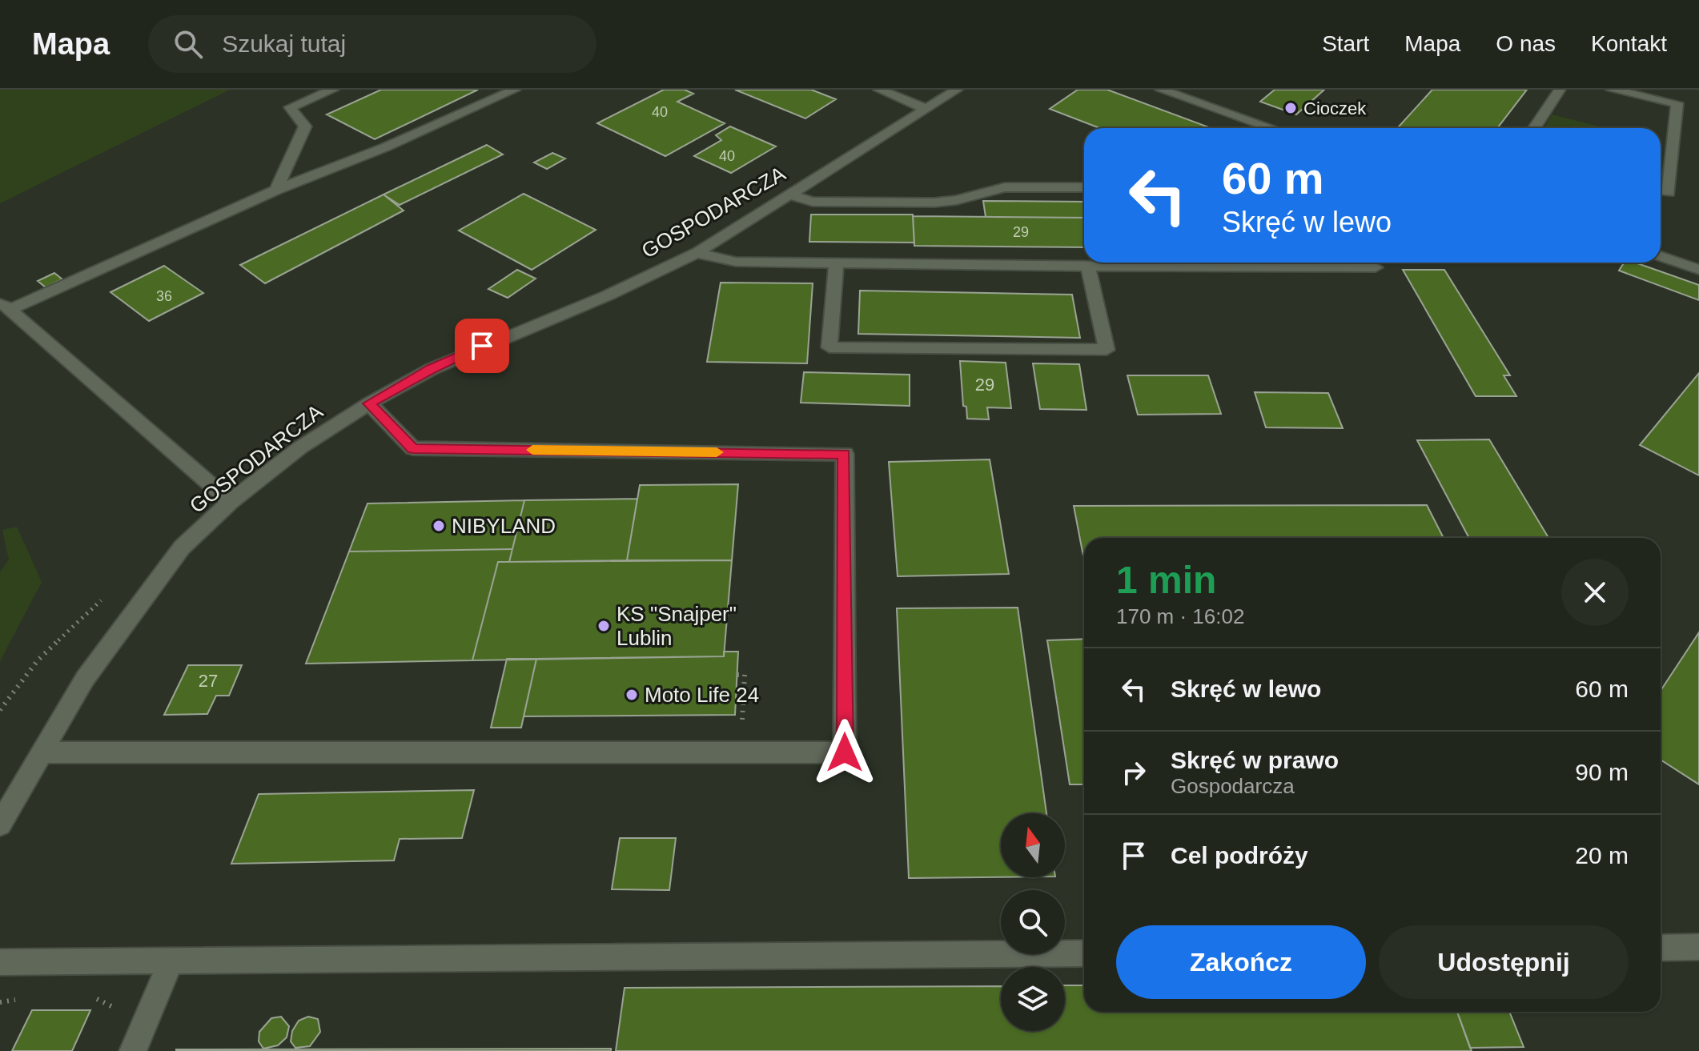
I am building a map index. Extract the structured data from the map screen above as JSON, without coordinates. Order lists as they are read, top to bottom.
{
  "streets": {
    "street": ["GOSPODARCZA"]
  },
  "places": [
    "Cioczek",
    "NIBYLAND",
    "KS \"Snajper\" Lublin",
    "Moto Life 24"
  ],
  "house_numbers": [
    "40",
    "40",
    "29",
    "36",
    "29",
    "27"
  ],
  "north": "top",
  "page": {
    "header": "Mapa",
    "search": "Szukaj tutaj",
    "nav": [
      "Start",
      "Mapa",
      "O nas",
      "Kontakt"
    ],
    "turn": ["60 m", "Skręć w lewo"],
    "heading": ["1 min", "170 m · 16:02"],
    "list": [
      {
        "name": "Skręć w lewo",
        "value": "60 m"
      },
      {
        "name": "Skręć w prawo",
        "note": "Gospodarcza",
        "value": "90 m"
      },
      {
        "name": "Cel podróży",
        "value": "20 m"
      }
    ],
    "buttons": ["Zakończ", "Udostępnij"]
  }
}
